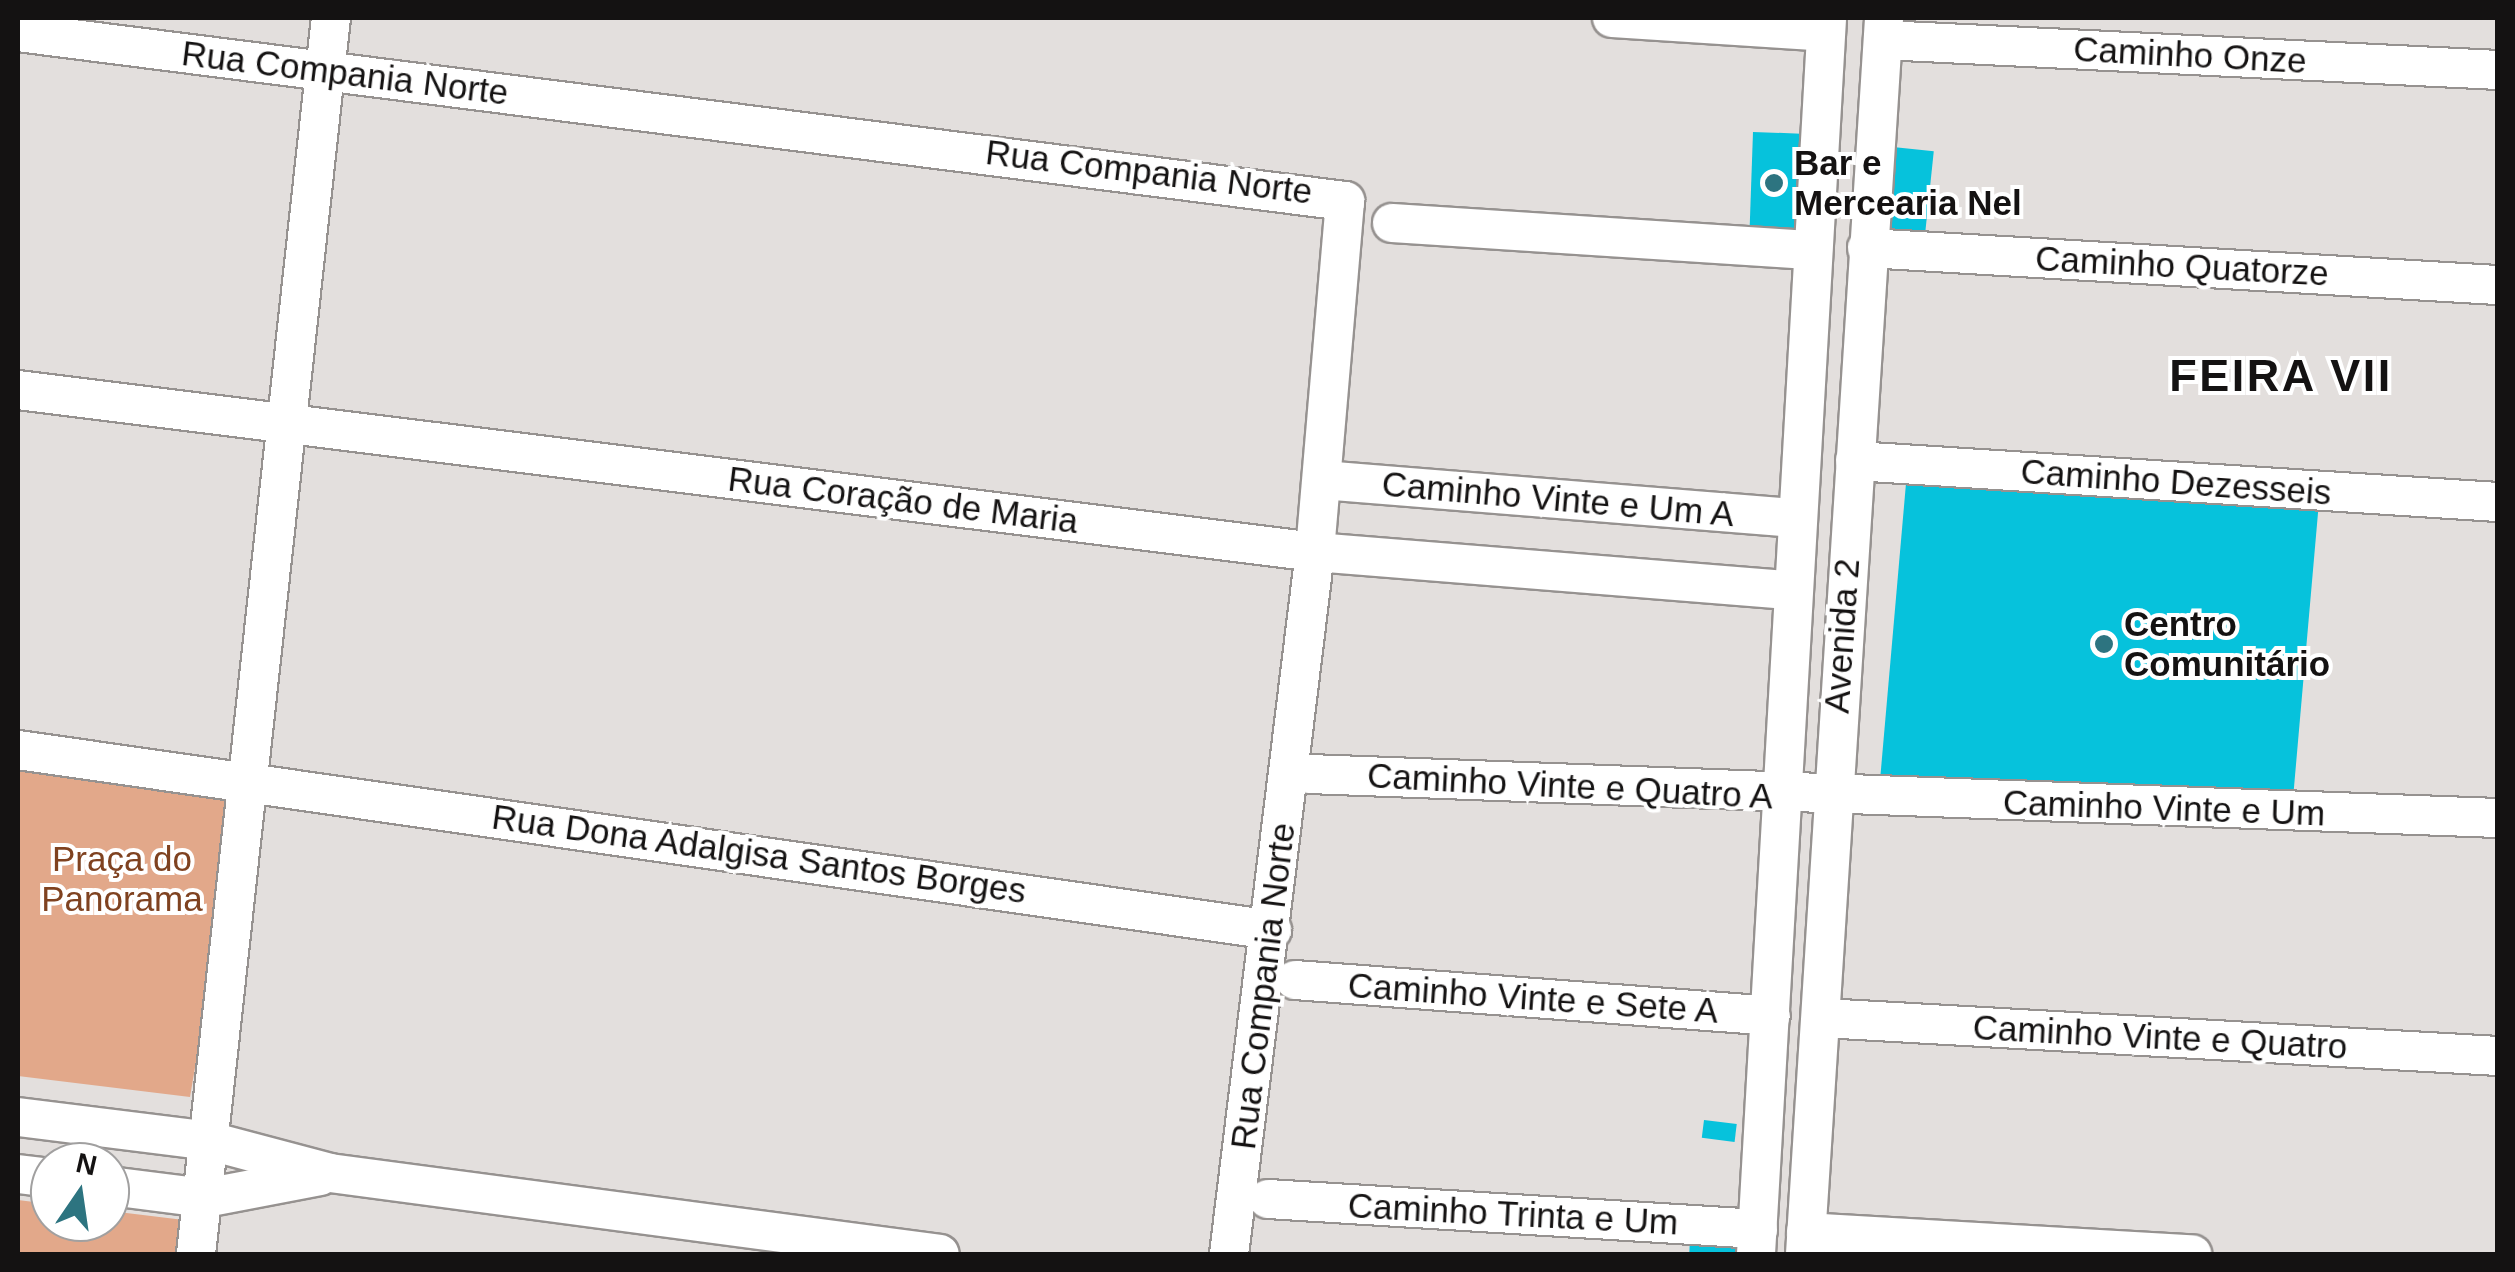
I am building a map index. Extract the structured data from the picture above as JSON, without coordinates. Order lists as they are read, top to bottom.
{
  "streets": {
    "street": [
      "Caminho Onze",
      "Rua Compania Norte",
      "Caminho Quatorze",
      "Caminho Dezesseis",
      "Caminho Vinte e Um A",
      "Rua Coração de Maria",
      "Avenida 2",
      "Caminho Vinte e Quatro A",
      "Caminho Vinte e Um",
      "Rua Dona Adalgisa Santos Borges",
      "Caminho Vinte e Sete A",
      "Caminho Vinte e Quatro",
      "Caminho Trinta e Um"
    ]
  },
  "crossings": [
    ["Caminho Onze", "Avenida 2"],
    ["Rua Compania Norte", "Caminho Vinte e Um A"],
    ["Rua Compania Norte", "Rua Coração de Maria"],
    ["Rua Compania Norte", "Rua Dona Adalgisa Santos Borges"],
    ["Caminho Quatorze", "Avenida 2"],
    ["Caminho Dezesseis", "Avenida 2"],
    ["Caminho Vinte e Um A", "Avenida 2"],
    ["Rua Coração de Maria", "Avenida 2"],
    ["Avenida 2", "Caminho Vinte e Quatro A"],
    ["Avenida 2", "Caminho Vinte e Um"],
    ["Avenida 2", "Caminho Vinte e Sete A"],
    ["Avenida 2", "Caminho Vinte e Quatro"],
    ["Avenida 2", "Caminho Trinta e Um"],
    ["Caminho Vinte e Quatro A", "Caminho Vinte e Um"]
  ],
  "districts": ["FEIRA VII"],
  "parks": ["Praça do Panorama"],
  "places": ["Bar e Mercearia Nel", "Centro Comunitário"],
  "north": "top"
}
